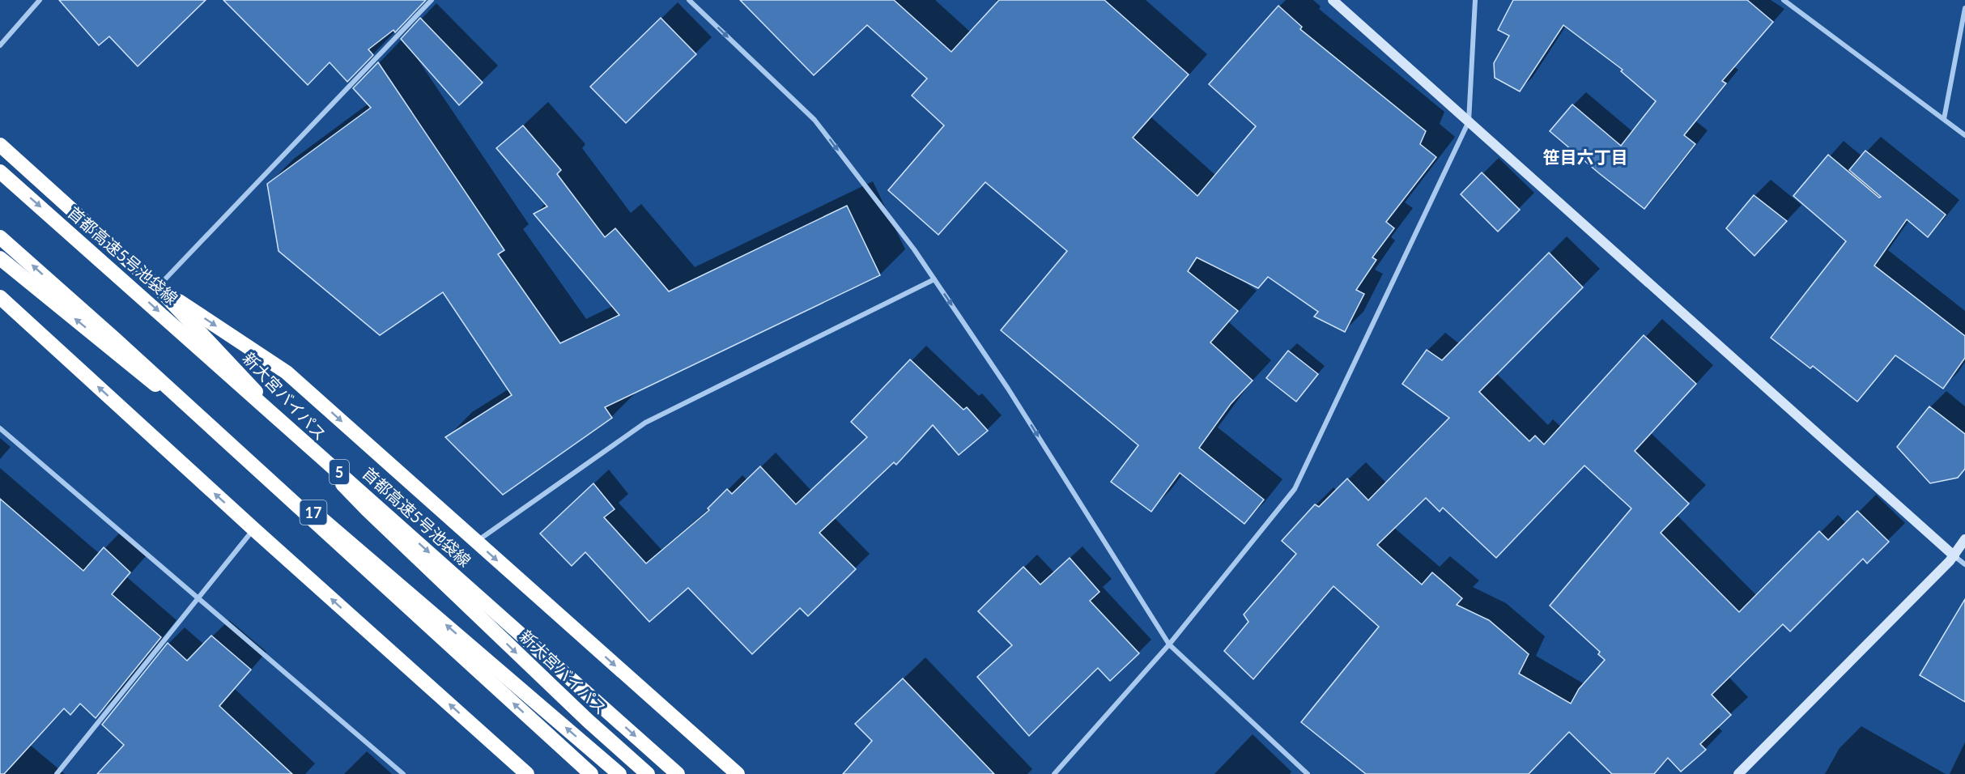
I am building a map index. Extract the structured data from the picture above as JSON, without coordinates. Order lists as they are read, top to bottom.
{
  "streets": {
    "highway": [
      "首都高速5号池袋線",
      "新大宮バイパス",
      "5",
      "17"
    ]
  },
  "crossings": [
    ["新大宮バイパス", "17"]
  ],
  "districts": ["笹目六丁目"]
}
